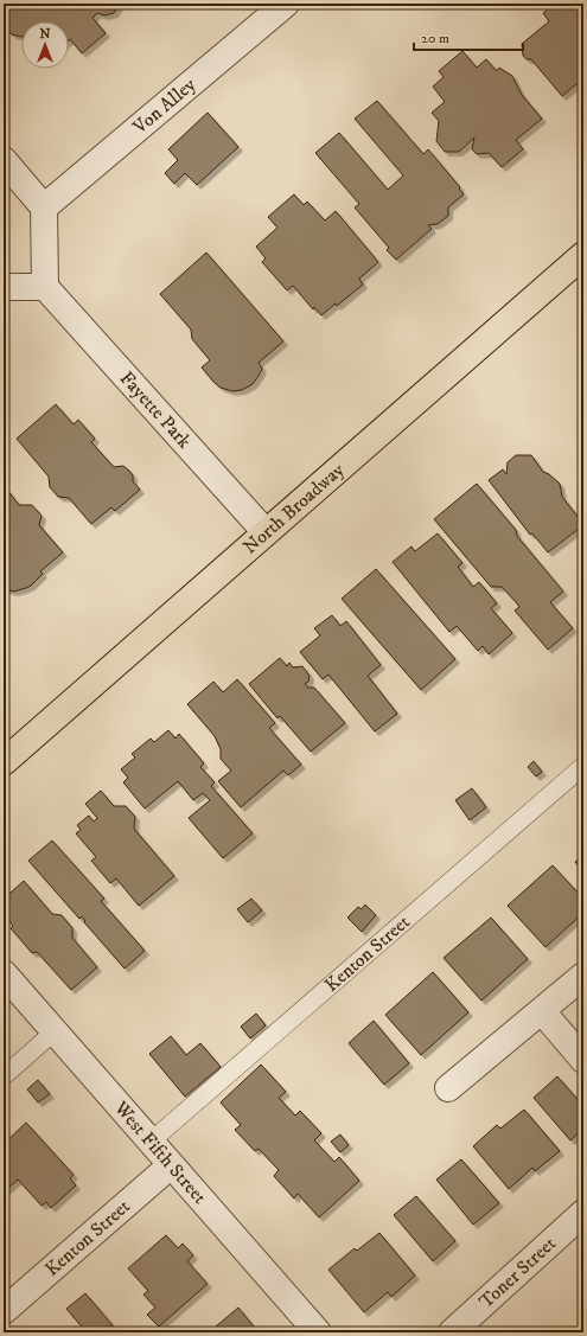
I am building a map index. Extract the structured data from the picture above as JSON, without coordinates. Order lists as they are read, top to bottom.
{
  "streets": {
    "main road": ["North Broadway"],
    "street": [
      "Von Alley",
      "Fayette Park",
      "Kenton Street",
      "West Fifth Street",
      "Toner Street"
    ]
  },
  "crossings": [
    ["Fayette Park", "North Broadway"],
    ["Kenton Street", "West Fifth Street"]
  ],
  "scale_bar": "20 m",
  "north": "top"
}
